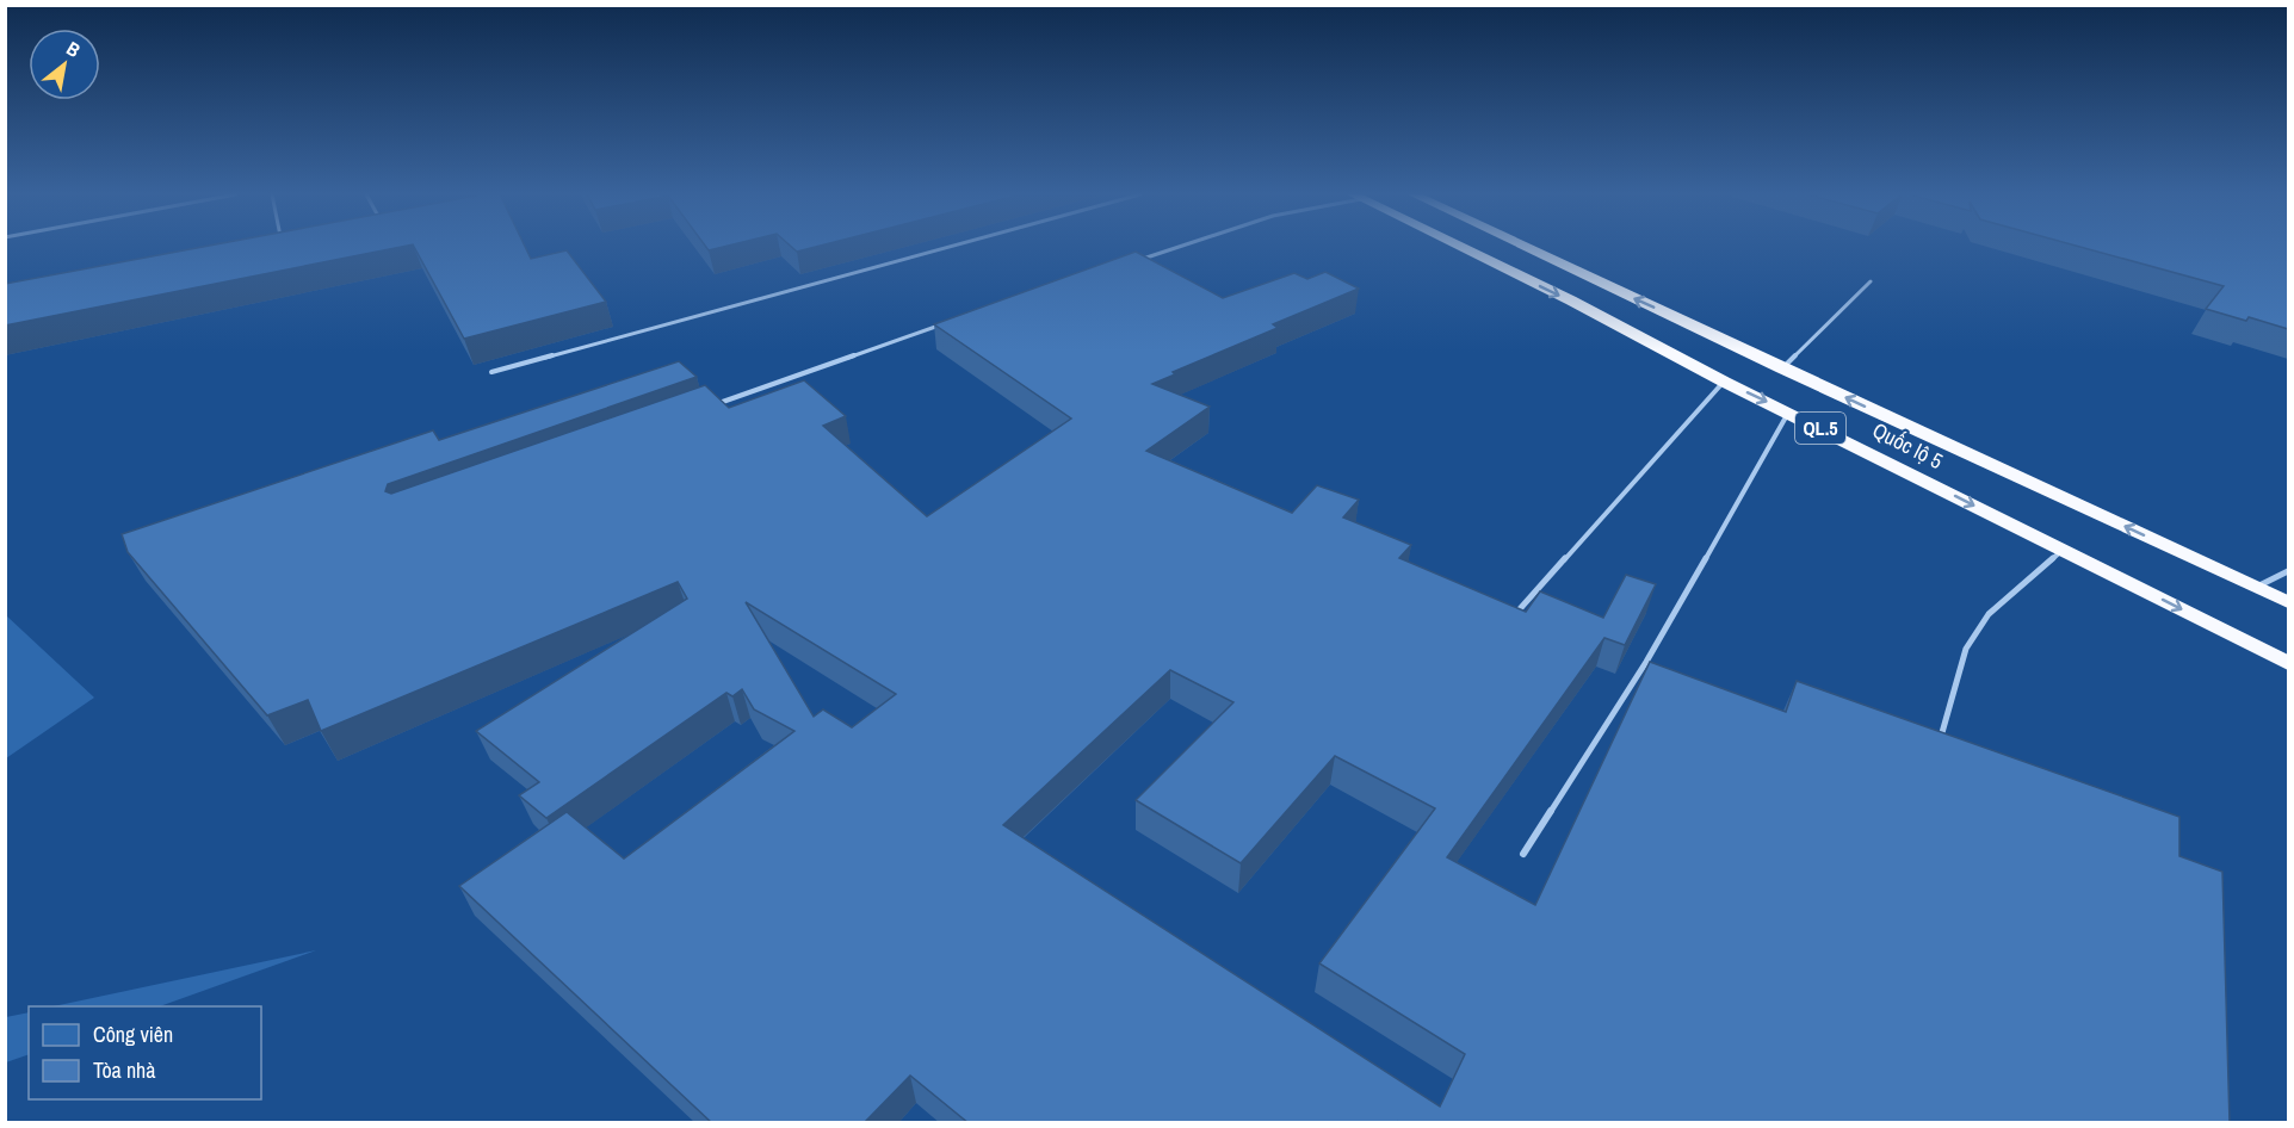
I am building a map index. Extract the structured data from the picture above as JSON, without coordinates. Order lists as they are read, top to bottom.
{
  "streets": {
    "highway": ["QL.5", "Quốc lộ 5"]
  },
  "legend": ["Công viên", "Tòa nhà"],
  "north": "top right"
}
